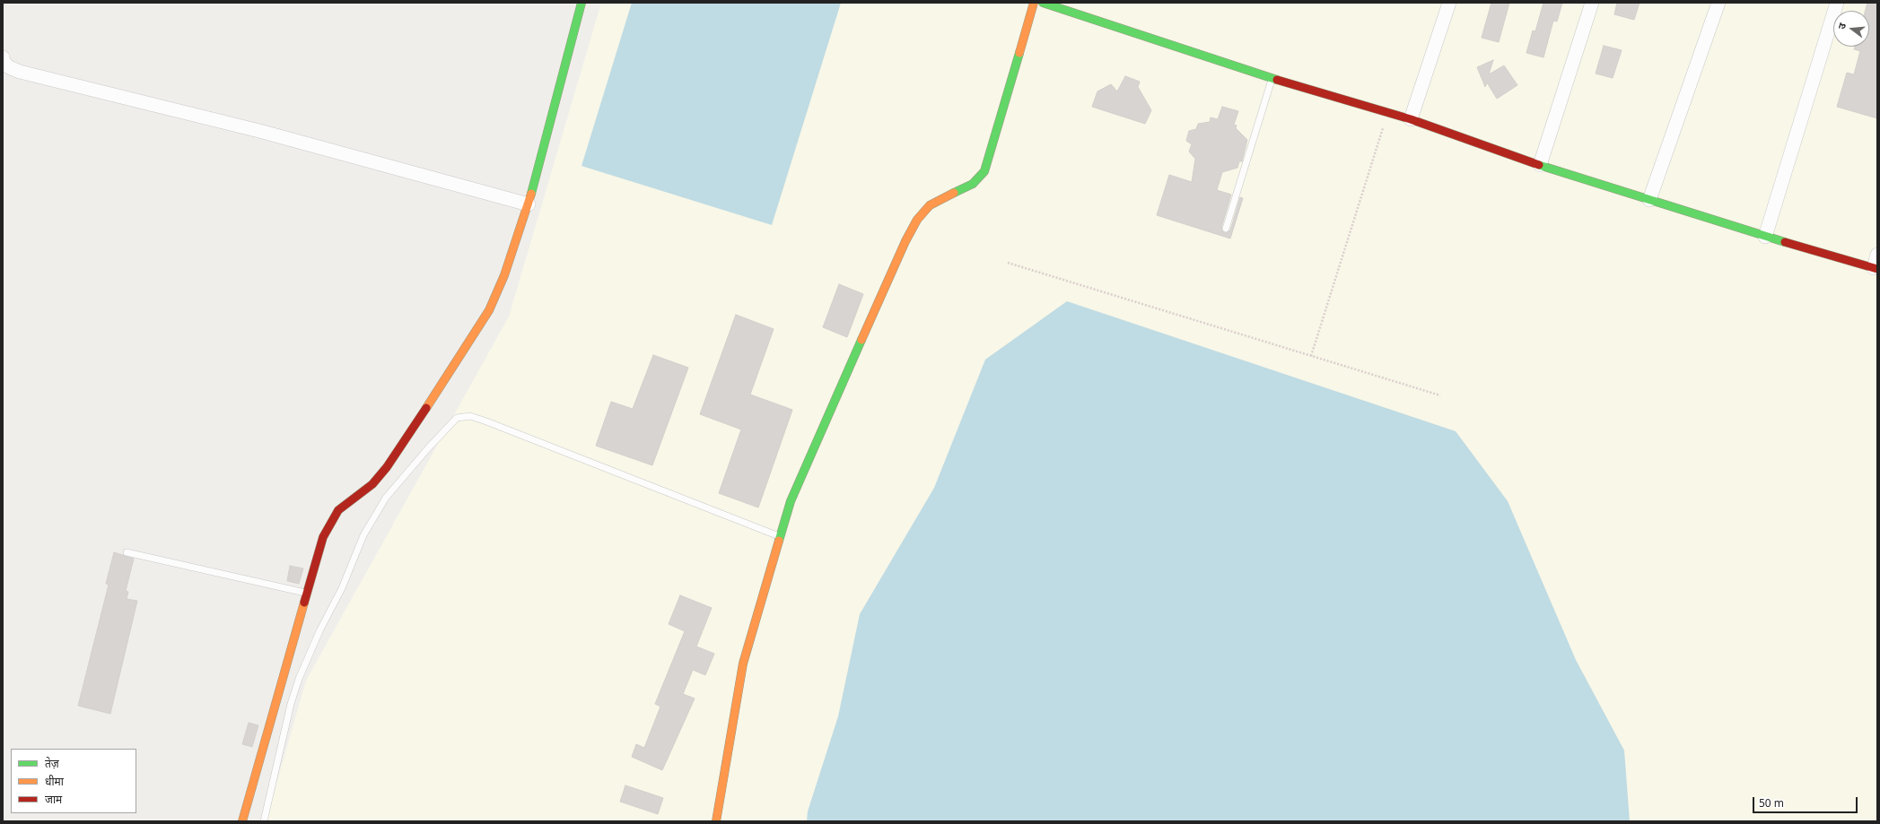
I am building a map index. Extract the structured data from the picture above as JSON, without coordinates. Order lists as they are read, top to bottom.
{
  "legend": ["तेज़", "धीमा", "जाम"],
  "scale_bar": "50 m",
  "north": "left"
}
